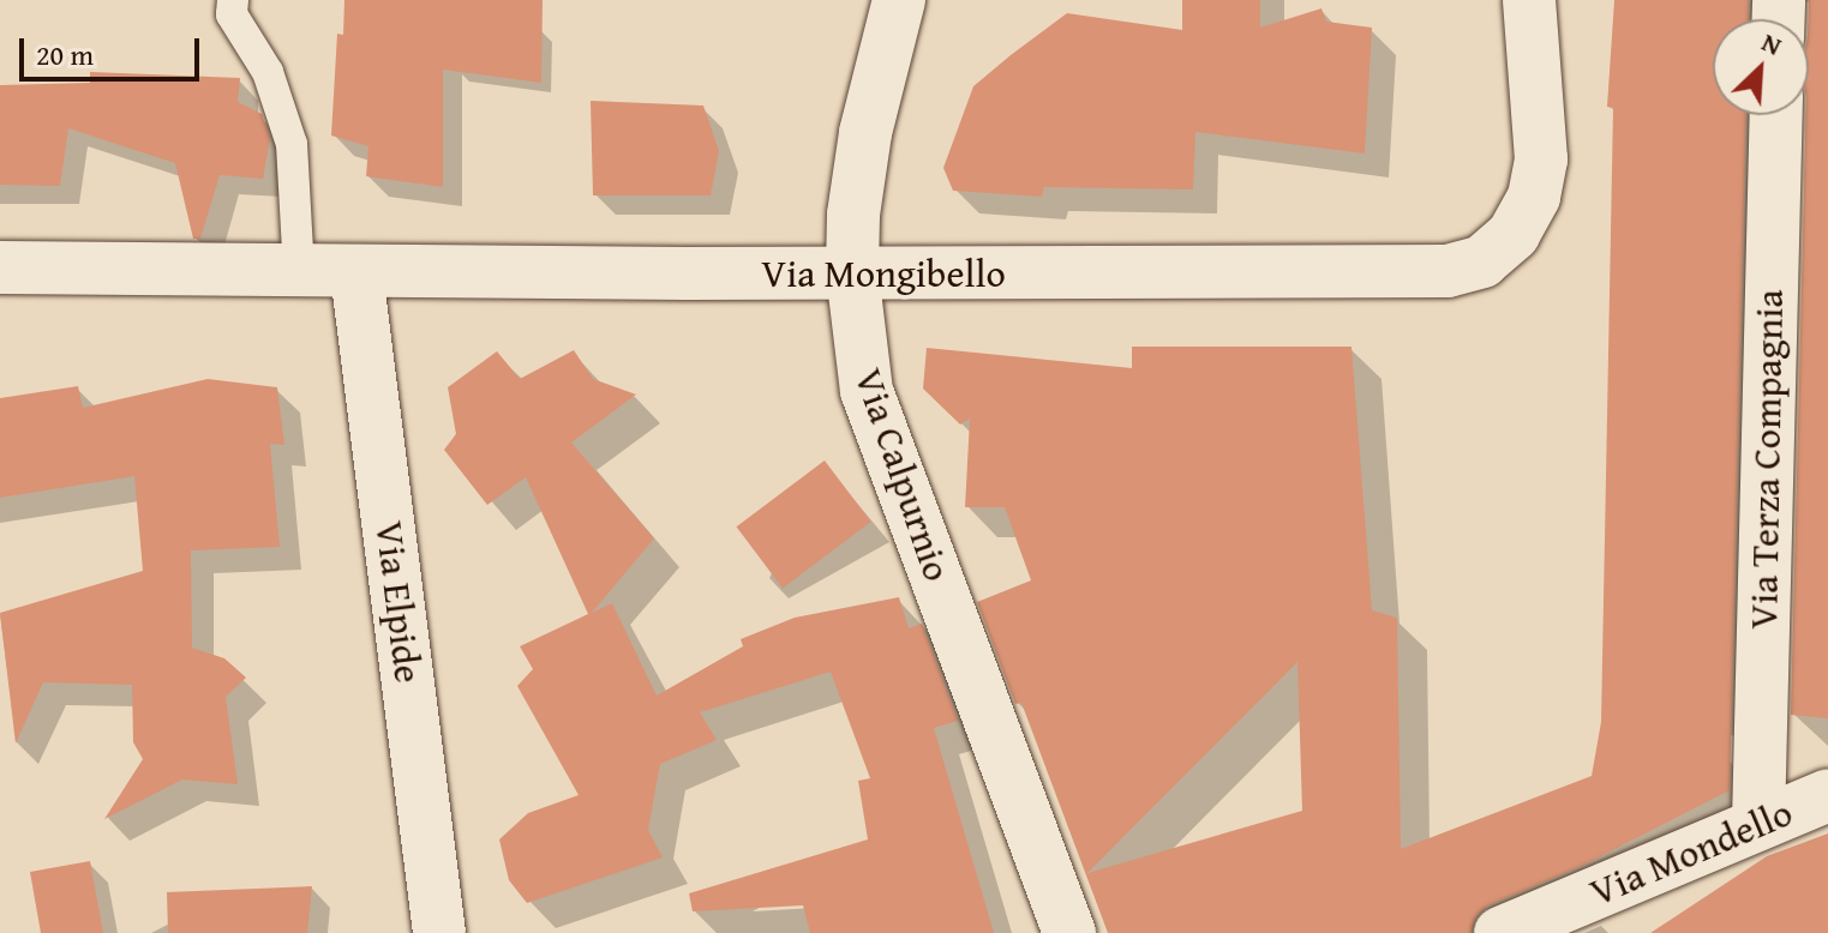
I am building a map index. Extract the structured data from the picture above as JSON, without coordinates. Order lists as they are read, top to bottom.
{
  "streets": {
    "street": [
      "Via Mongibello",
      "Via Terza Compagnia",
      "Via Calpurnio",
      "Via Elpide",
      "Via Mondello"
    ]
  },
  "crossings": [
    ["Via Mongibello", "Via Calpurnio"],
    ["Via Mongibello", "Via Elpide"],
    ["Via Terza Compagnia", "Via Mondello"]
  ],
  "scale_bar": "20 m",
  "north": "top right"
}
